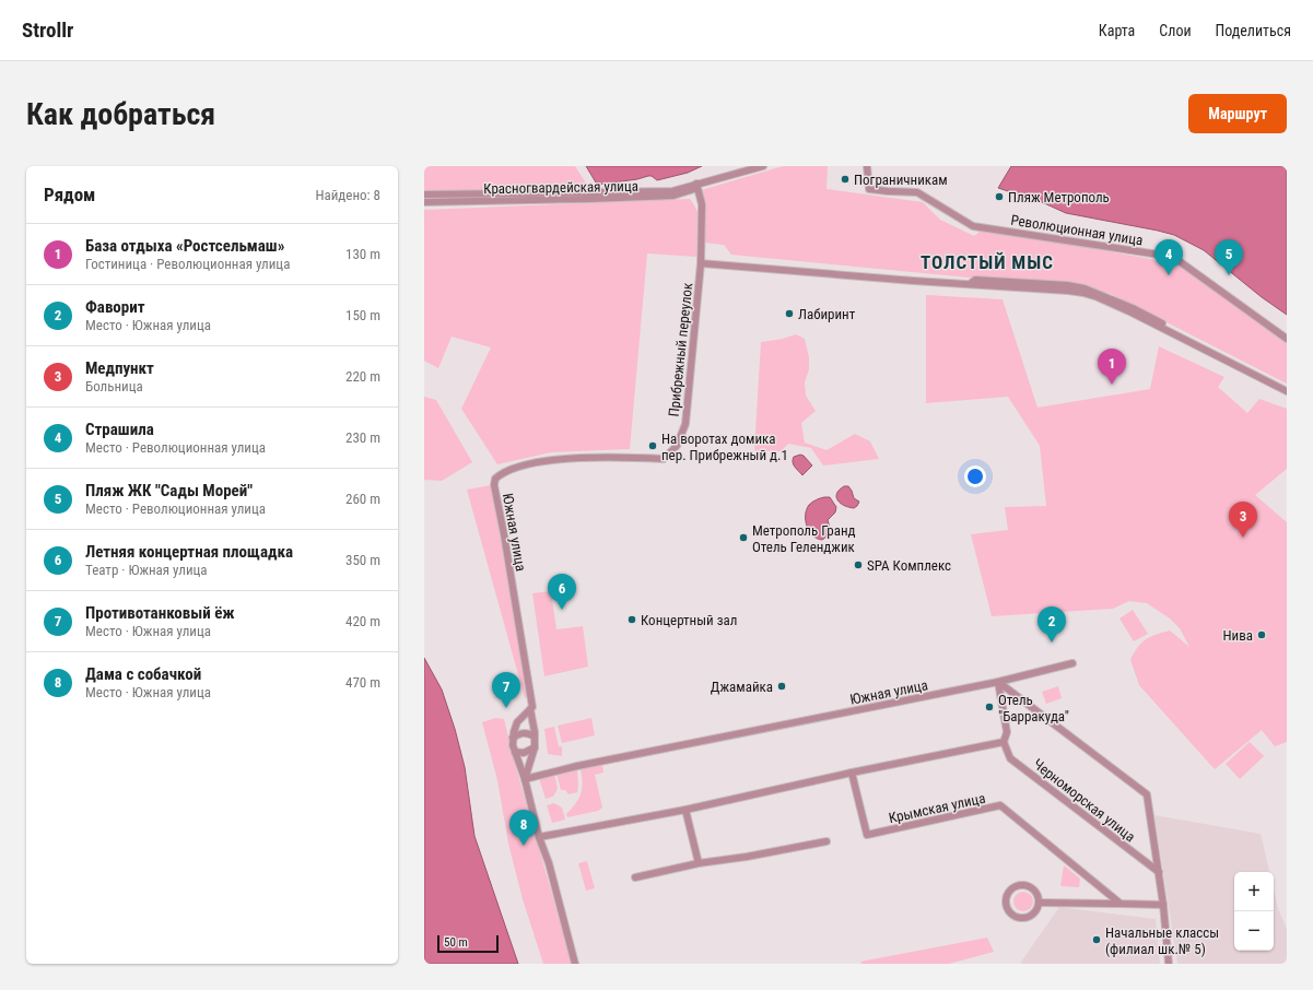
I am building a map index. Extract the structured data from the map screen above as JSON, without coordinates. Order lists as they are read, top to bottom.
{
  "streets": {
    "street": [
      "Красногвардейская улица",
      "Революционная улица",
      "Прибрежный переулок",
      "Южная улица",
      "Черноморская улица",
      "Крымская улица"
    ]
  },
  "crossings": [
    ["Красногвардейская улица", "Прибрежный переулок"],
    ["Прибрежный переулок", "Южная улица"]
  ],
  "districts": ["ТОЛСТЫЙ МЫС"],
  "places": [
    "Пограничникам",
    "Пляж Метрополь",
    "Лабиринт",
    "На воротах домика пер. Прибрежный д.1",
    "Метрополь Гранд Отель Геленджик",
    "SPA Комплекс",
    "Концертный зал",
    "Нива",
    "Джамайка",
    "Отель \"Барракуда\"",
    "Начальные классы (филиал шк.№ 5)"
  ],
  "scale_bar": "50 m",
  "page": {
    "header": "Strollr",
    "nav": ["Карта", "Слои", "Поделиться"],
    "buttons": "Маршрут",
    "title": "Как добраться",
    "heading": ["Рядом", "Найдено: 8"],
    "list": [
      {
        "mark": "1",
        "name": "База отдыха «Ростсельмаш»",
        "note": "Гостиница · Революционная улица",
        "value": "130 m"
      },
      {
        "mark": "2",
        "name": "Фаворит",
        "note": "Место · Южная улица",
        "value": "150 m"
      },
      {
        "mark": "3",
        "name": "Медпункт",
        "note": "Больница",
        "value": "220 m"
      },
      {
        "mark": "4",
        "name": "Страшила",
        "note": "Место · Революционная улица",
        "value": "230 m"
      },
      {
        "mark": "5",
        "name": "Пляж ЖК \"Сады Морей\"",
        "note": "Место · Революционная улица",
        "value": "260 m"
      },
      {
        "mark": "6",
        "name": "Летняя концертная площадка",
        "note": "Театр · Южная улица",
        "value": "350 m"
      },
      {
        "mark": "7",
        "name": "Противотанковый ёж",
        "note": "Место · Южная улица",
        "value": "420 m"
      },
      {
        "mark": "8",
        "name": "Дама с собачкой",
        "note": "Место · Южная улица",
        "value": "470 m"
      }
    ],
    "pins": [
      "4",
      "5",
      "1",
      "3",
      "6",
      "2",
      "7",
      "8"
    ],
    "map_buttons": ["+", "−"],
    "scale": "50 m"
  }
}
